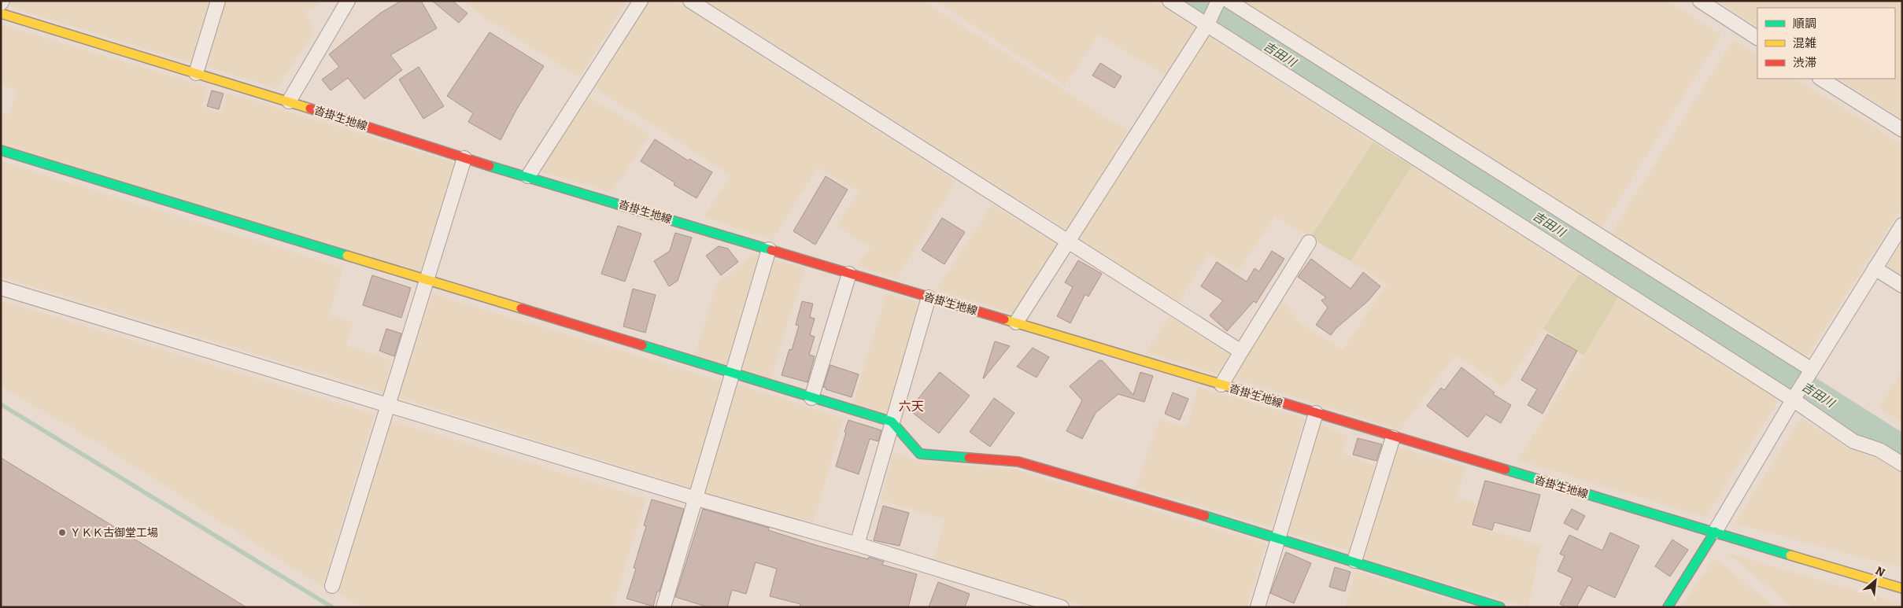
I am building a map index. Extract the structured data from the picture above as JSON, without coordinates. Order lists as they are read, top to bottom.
{
  "streets": {
    "main road": ["沓掛生地線"]
  },
  "districts": ["六天"],
  "water": ["吉田川"],
  "places": ["ＹＫＫ古御堂工場"],
  "legend": ["順調", "混雑", "渋滞"],
  "north": "top right"
}
